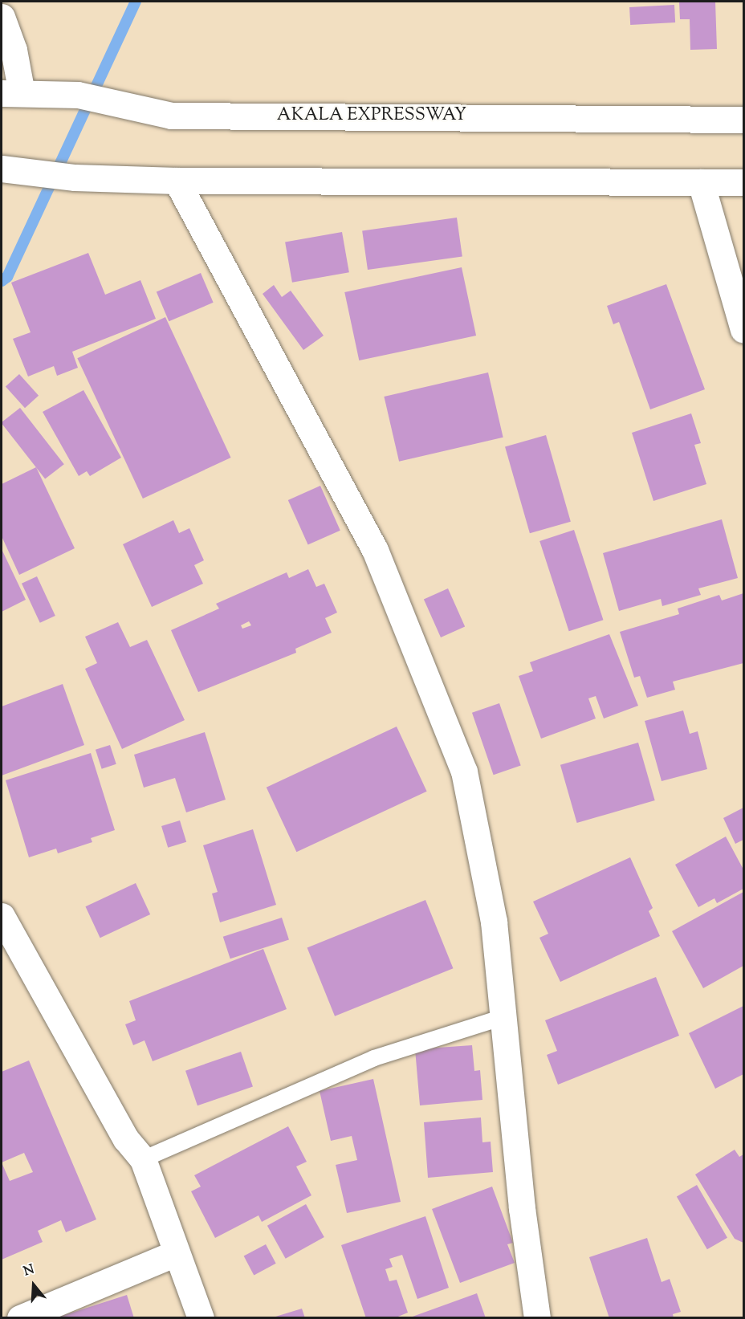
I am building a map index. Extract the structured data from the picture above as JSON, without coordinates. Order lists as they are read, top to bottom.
{
  "streets": {
    "street": ["AKALA EXPRESSWAY"]
  },
  "north": "top"
}
